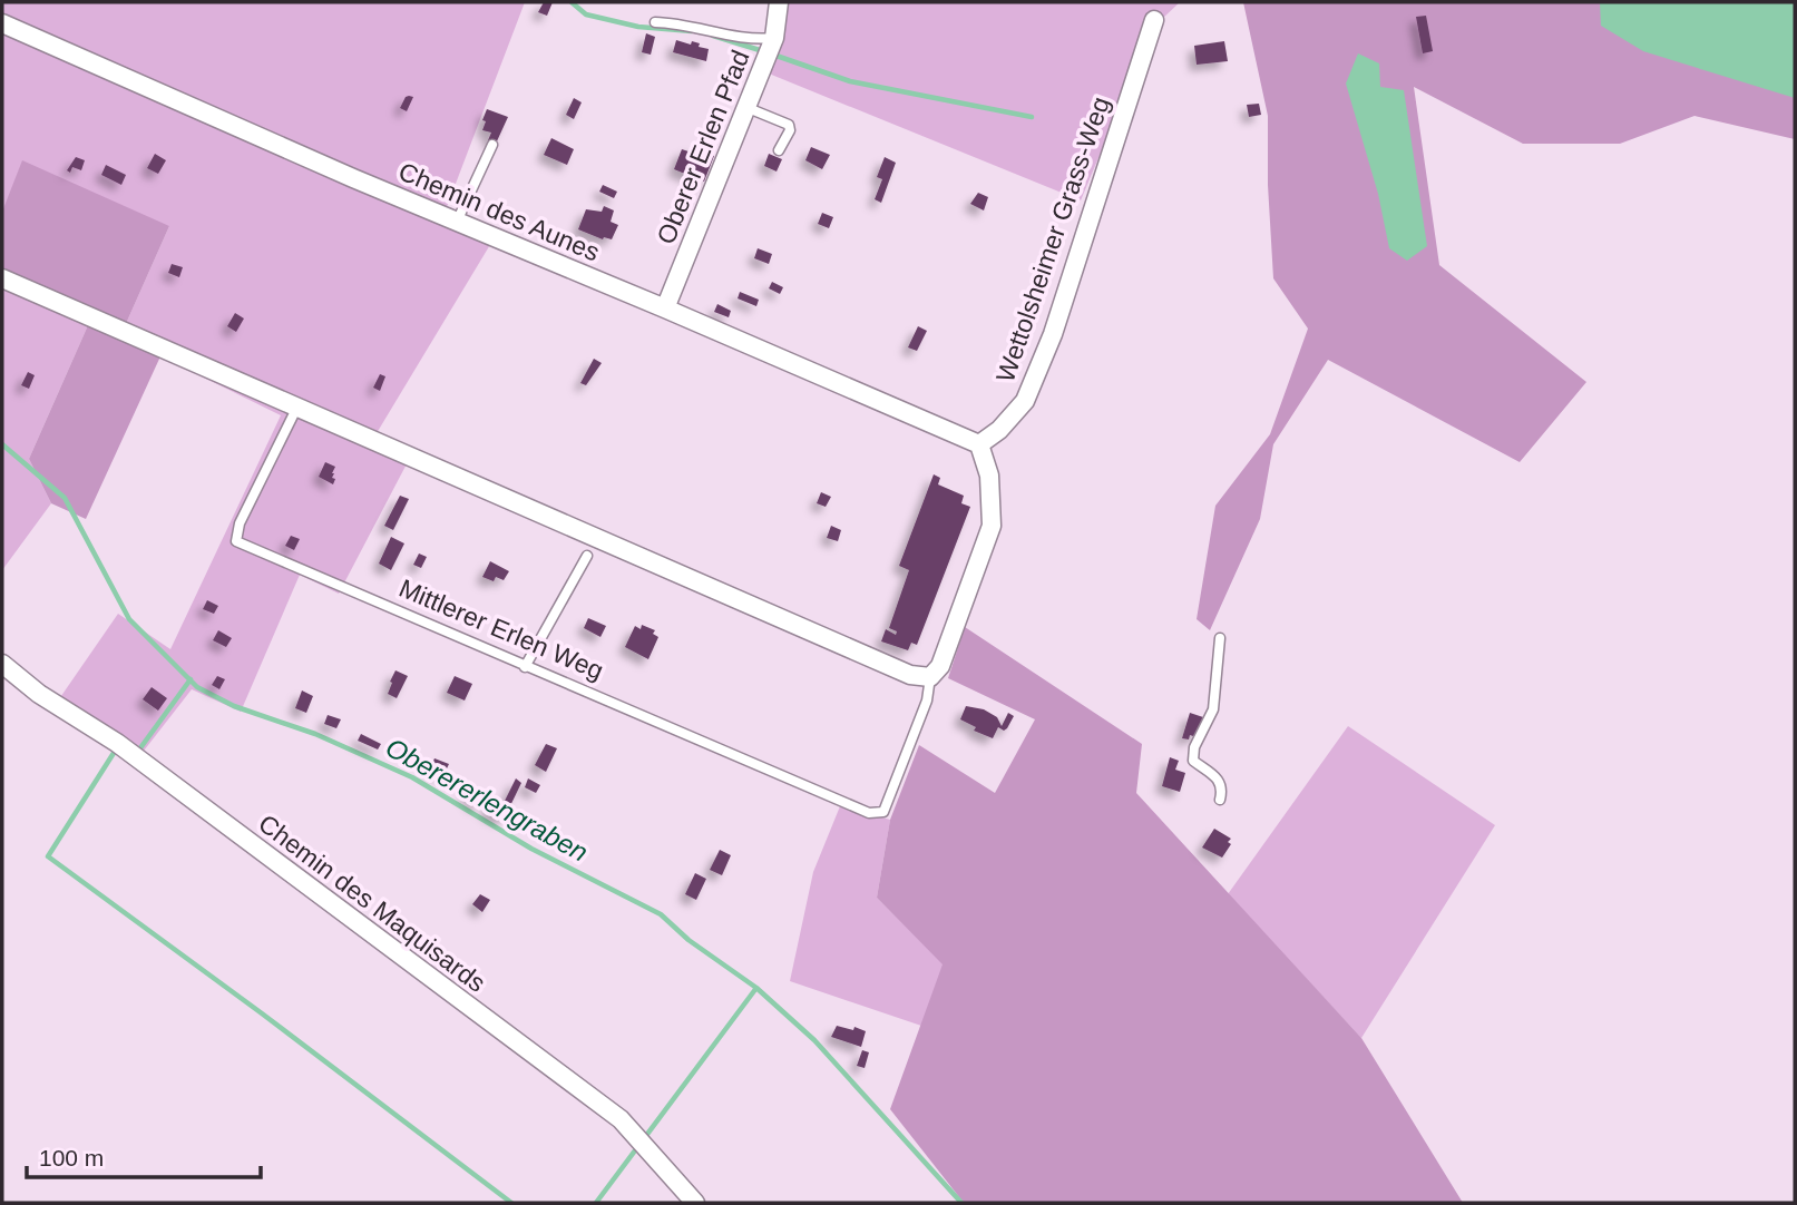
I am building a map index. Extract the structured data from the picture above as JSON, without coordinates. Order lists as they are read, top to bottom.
{
  "streets": {
    "street": [
      "Oberer Erlen Pfad",
      "Chemin des Aunes",
      "Wettolsheimer Grass-Weg",
      "Chemin des Maquisards"
    ],
    "lane": ["Mittlerer Erlen Weg"]
  },
  "crossings": [
    ["Oberer Erlen Pfad", "Chemin des Aunes"],
    ["Chemin des Aunes", "Wettolsheimer Grass-Weg"]
  ],
  "water": ["Oberererlengraben"],
  "scale_bar": "100 m"
}
